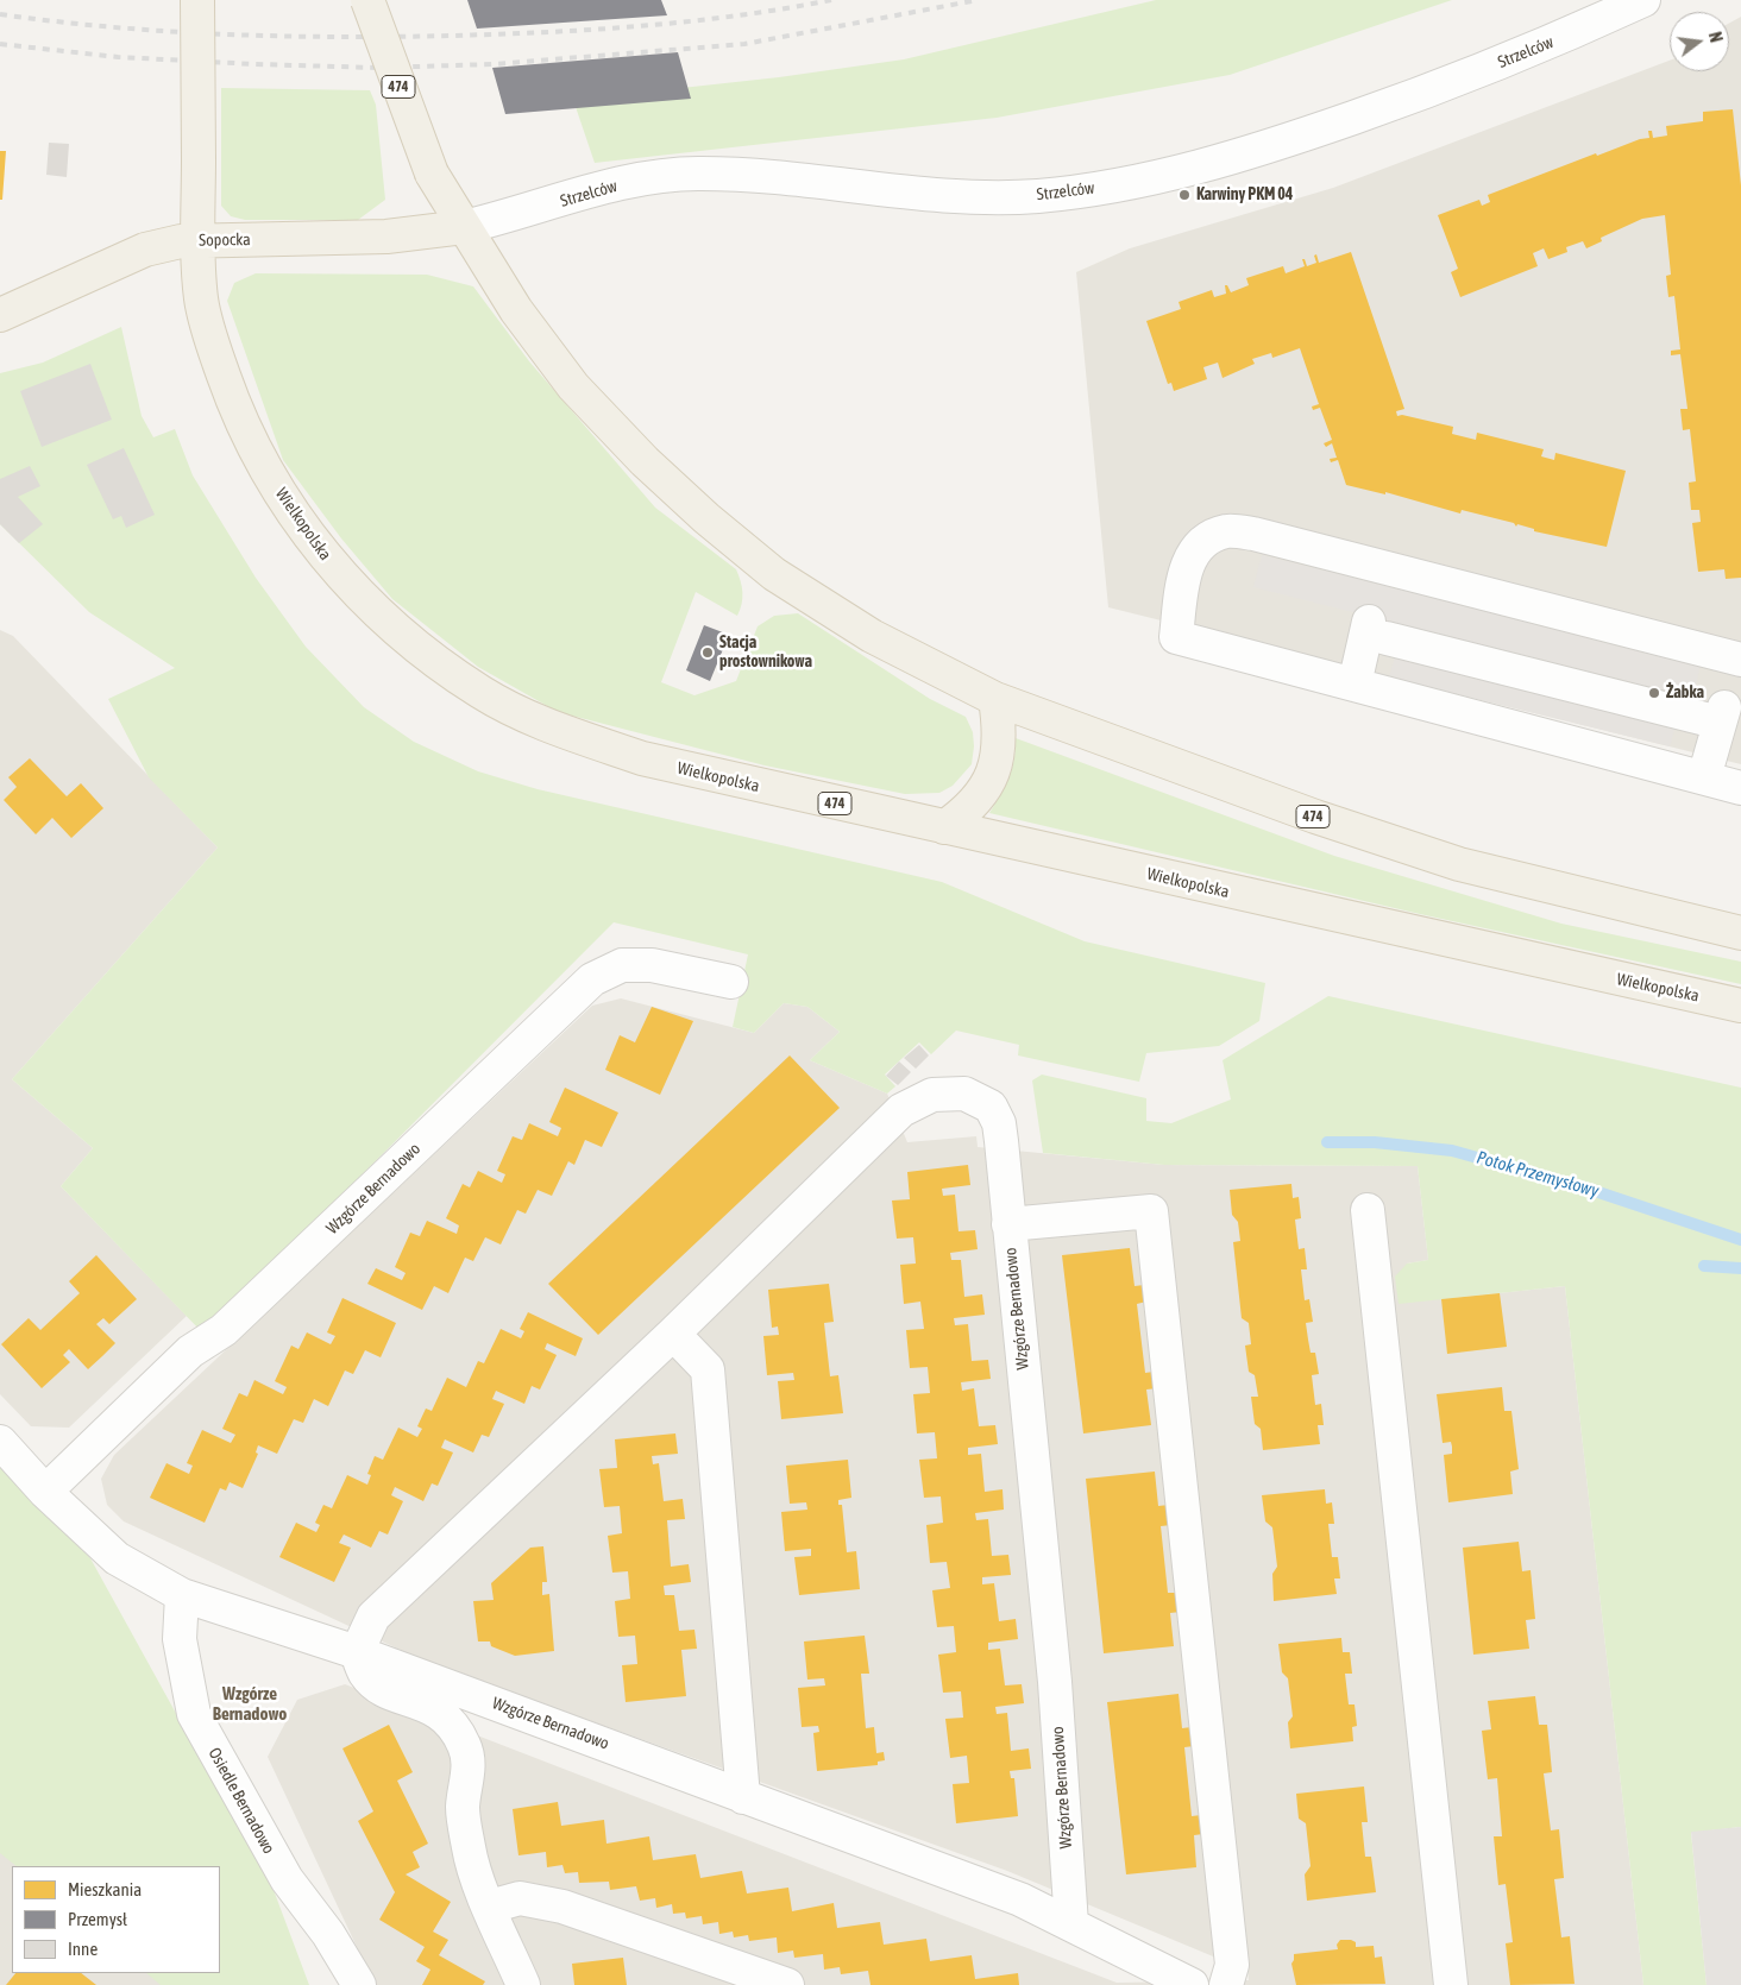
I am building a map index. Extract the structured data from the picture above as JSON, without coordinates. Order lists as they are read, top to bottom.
{
  "streets": {
    "main road": ["474", "Sopocka", "Wielkopolska"],
    "street": ["Strzelców", "Wzgórze Bernadowo", "Osiedle Bernadowo"]
  },
  "crossings": [
    ["Strzelców", "474"],
    ["Strzelców", "Sopocka"],
    ["474", "Sopocka"],
    ["Sopocka", "Wielkopolska"],
    ["Wzgórze Bernadowo", "Osiedle Bernadowo"]
  ],
  "districts": ["Wzgórze Bernadowo"],
  "water": ["Potok Przemysłowy"],
  "places": ["Karwiny PKM 04", "Stacja prostownikowa", "Żabka"],
  "legend": ["Mieszkania", "Przemysł", "Inne"],
  "north": "right"
}
